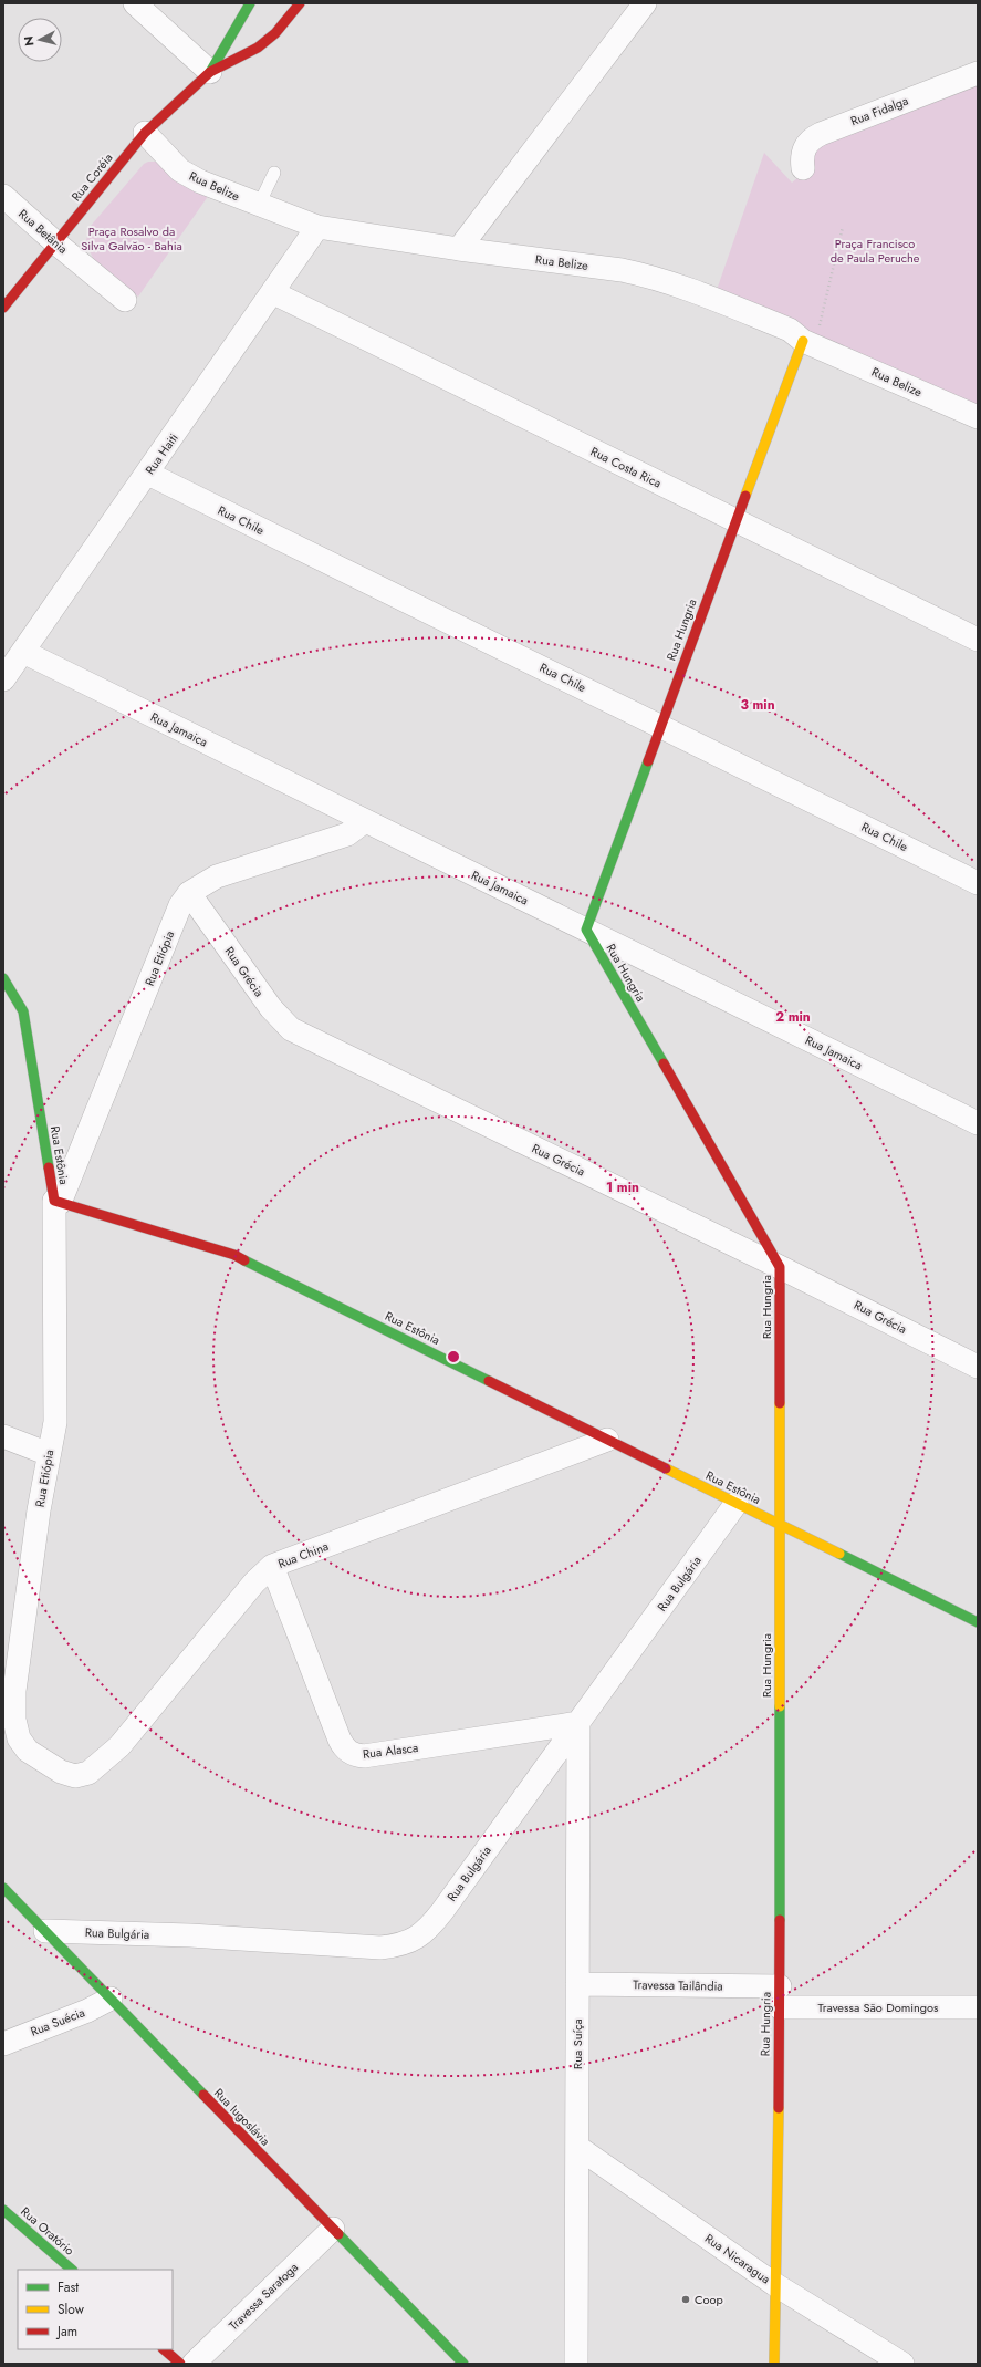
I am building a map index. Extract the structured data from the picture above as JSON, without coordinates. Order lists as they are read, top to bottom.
{
  "streets": {
    "street": [
      "Rua Fidalga",
      "Rua Coréia",
      "Rua Belize",
      "Rua Betânia",
      "Rua Haiti",
      "Rua Costa Rica",
      "Rua Chile",
      "Rua Hungria",
      "Rua Jamaica",
      "Rua Etiópia",
      "Rua Grécia",
      "Rua Estônia",
      "Rua China",
      "Rua Bulgária",
      "Rua Alasca",
      "Travessa Tailândia",
      "Travessa São Domingos",
      "Rua Suécia",
      "Rua Suíça",
      "Rua Iugoslávia",
      "Rua Oratório",
      "Rua Nicaragua",
      "Travessa Saratoga"
    ]
  },
  "crossings": [
    ["Rua Coréia", "Rua Belize"],
    ["Rua Coréia", "Rua Betânia"],
    ["Rua Belize", "Rua Haiti"],
    ["Rua Belize", "Rua Hungria"],
    ["Rua Haiti", "Rua Costa Rica"],
    ["Rua Haiti", "Rua Chile"],
    ["Rua Haiti", "Rua Jamaica"],
    ["Rua Costa Rica", "Rua Hungria"],
    ["Rua Chile", "Rua Hungria"],
    ["Rua Hungria", "Rua Jamaica"],
    ["Rua Hungria", "Rua Grécia"],
    ["Rua Hungria", "Rua Estônia"],
    ["Rua Hungria", "Travessa Tailândia"],
    ["Rua Hungria", "Travessa São Domingos"],
    ["Rua Hungria", "Rua Nicaragua"],
    ["Rua Jamaica", "Rua Etiópia"],
    ["Rua Etiópia", "Rua Grécia"],
    ["Rua Etiópia", "Rua Estônia"],
    ["Rua Etiópia", "Rua China"],
    ["Rua Estônia", "Rua China"],
    ["Rua Estônia", "Rua Bulgária"],
    ["Rua China", "Rua Alasca"],
    ["Rua Bulgária", "Rua Alasca"],
    ["Rua Bulgária", "Rua Suíça"],
    ["Rua Bulgária", "Rua Iugoslávia"],
    ["Rua Alasca", "Rua Suíça"],
    ["Travessa Tailândia", "Travessa São Domingos"],
    ["Travessa Tailândia", "Rua Suíça"],
    ["Rua Suécia", "Rua Iugoslávia"],
    ["Rua Suíça", "Rua Nicaragua"],
    ["Rua Iugoslávia", "Travessa Saratoga"]
  ],
  "parks": ["Praça Rosalvo da Silva Galvăo - Bahia", "Praça Francisco de Paula Peruche"],
  "places": ["Coop"],
  "legend": ["Fast", "Slow", "Jam"],
  "north": "left",
  "rings": ["3 min", "2 min", "1 min"]
}
